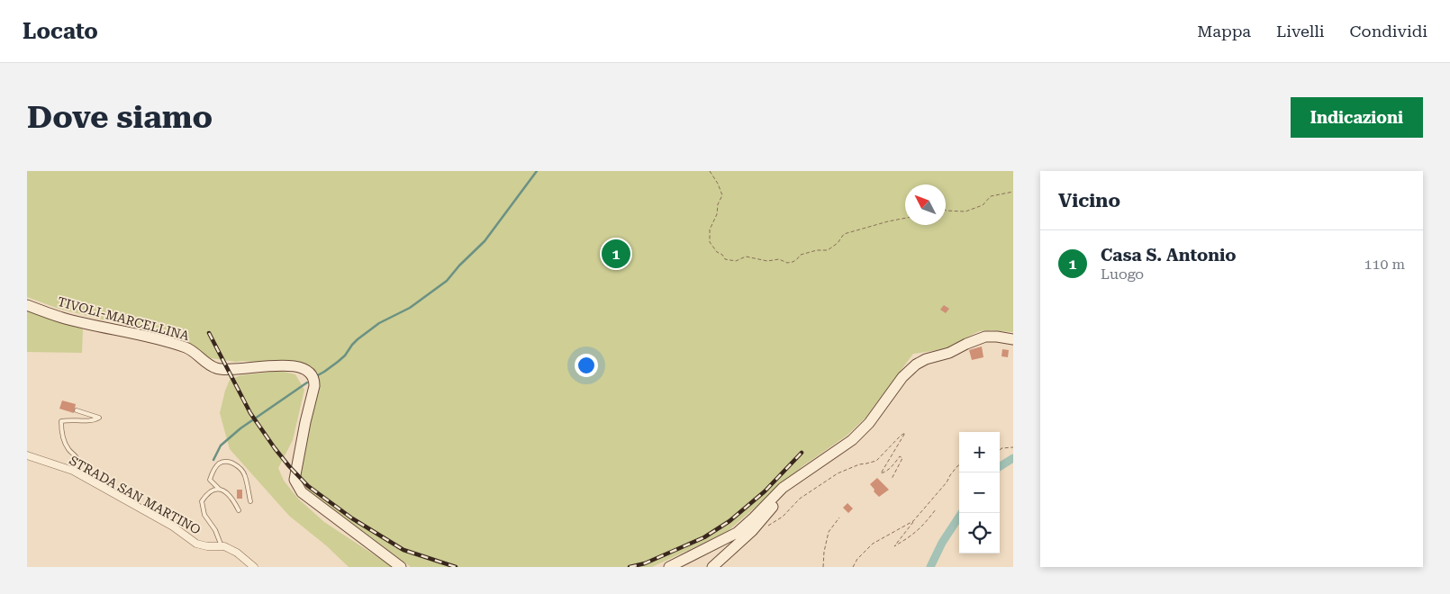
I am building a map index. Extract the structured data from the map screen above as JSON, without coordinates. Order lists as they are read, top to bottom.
{
  "streets": {
    "main road": ["TIVOLI-MARCELLINA"],
    "street": ["STRADA SAN MARTINO"]
  },
  "north": "top left",
  "page": {
    "header": "Locato",
    "nav": ["Mappa", "Livelli", "Condividi"],
    "buttons": "Indicazioni",
    "title": "Dove siamo",
    "heading": "Vicino",
    "list": [
      {
        "mark": "1",
        "name": "Casa S. Antonio",
        "note": "Luogo",
        "value": "110 m"
      }
    ],
    "pins": "1",
    "map_buttons": ["+", "−"]
  }
}
